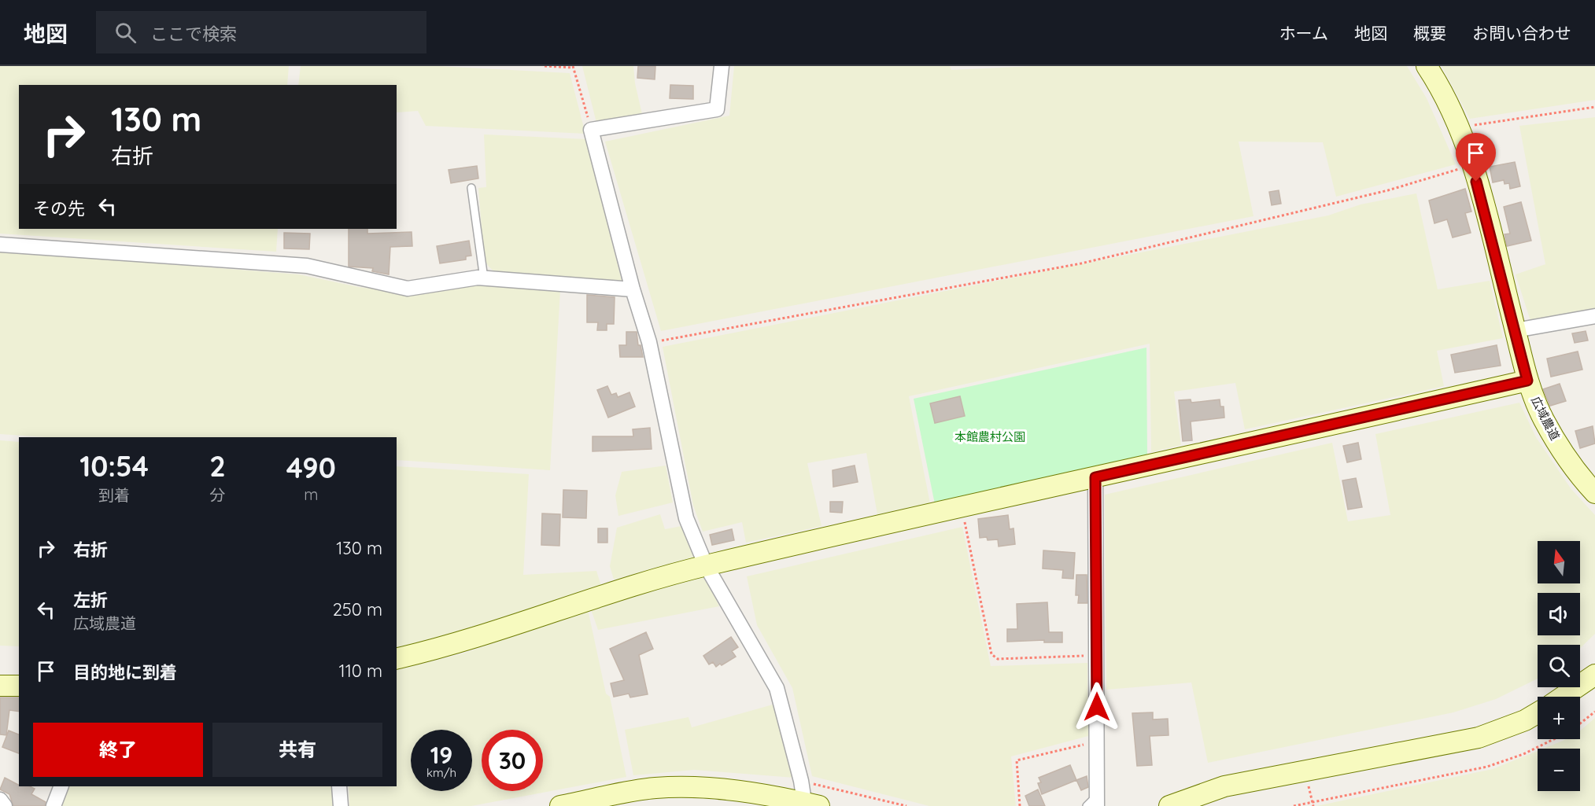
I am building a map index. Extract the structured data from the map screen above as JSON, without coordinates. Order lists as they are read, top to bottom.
{
  "streets": {
    "street": ["広域農道"]
  },
  "parks": ["本館農村公園"],
  "north": "top",
  "page": {
    "header": "地図",
    "search": "ここで検索",
    "nav": [
      "ホーム",
      "地図",
      "概要",
      "お問い合わせ"
    ],
    "turn": ["130 m", "右折"],
    "then": "その先",
    "eta": [
      "10:54",
      "到着",
      "2",
      "分",
      "490",
      "m"
    ],
    "list": [
      {
        "name": "右折",
        "value": "130 m"
      },
      {
        "name": "左折",
        "note": "広域農道",
        "value": "250 m"
      },
      {
        "name": "目的地に到着",
        "value": "110 m"
      }
    ],
    "map_buttons": ["+", "−"],
    "buttons": ["終了", "共有"],
    "speed": "19 km/h",
    "limit": "30"
  }
}
